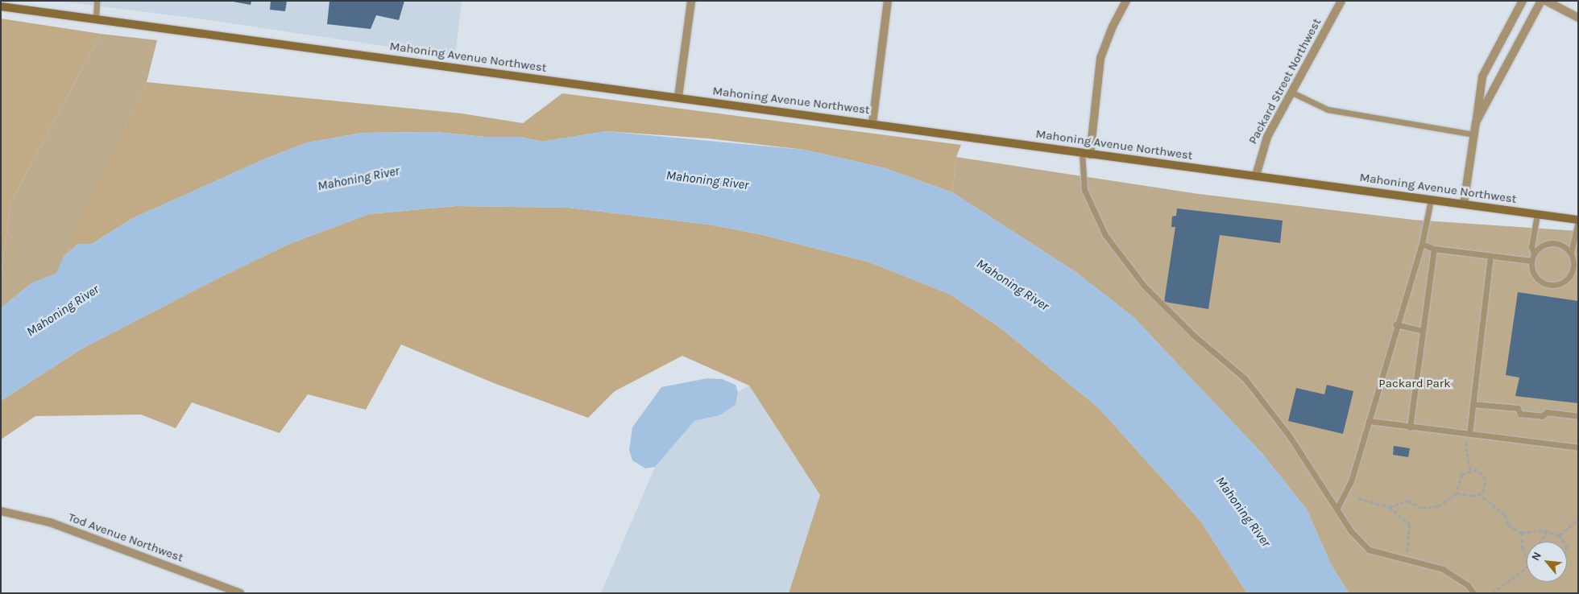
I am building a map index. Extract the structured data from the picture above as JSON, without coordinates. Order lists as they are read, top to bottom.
{
  "streets": {
    "main road": ["Mahoning Avenue Northwest"],
    "street": ["Packard Street Northwest", "Tod Avenue Northwest"]
  },
  "crossings": [
    ["Mahoning Avenue Northwest", "Packard Street Northwest"]
  ],
  "water": ["Mahoning River"],
  "parks": ["Packard Park"],
  "north": "top left"
}
